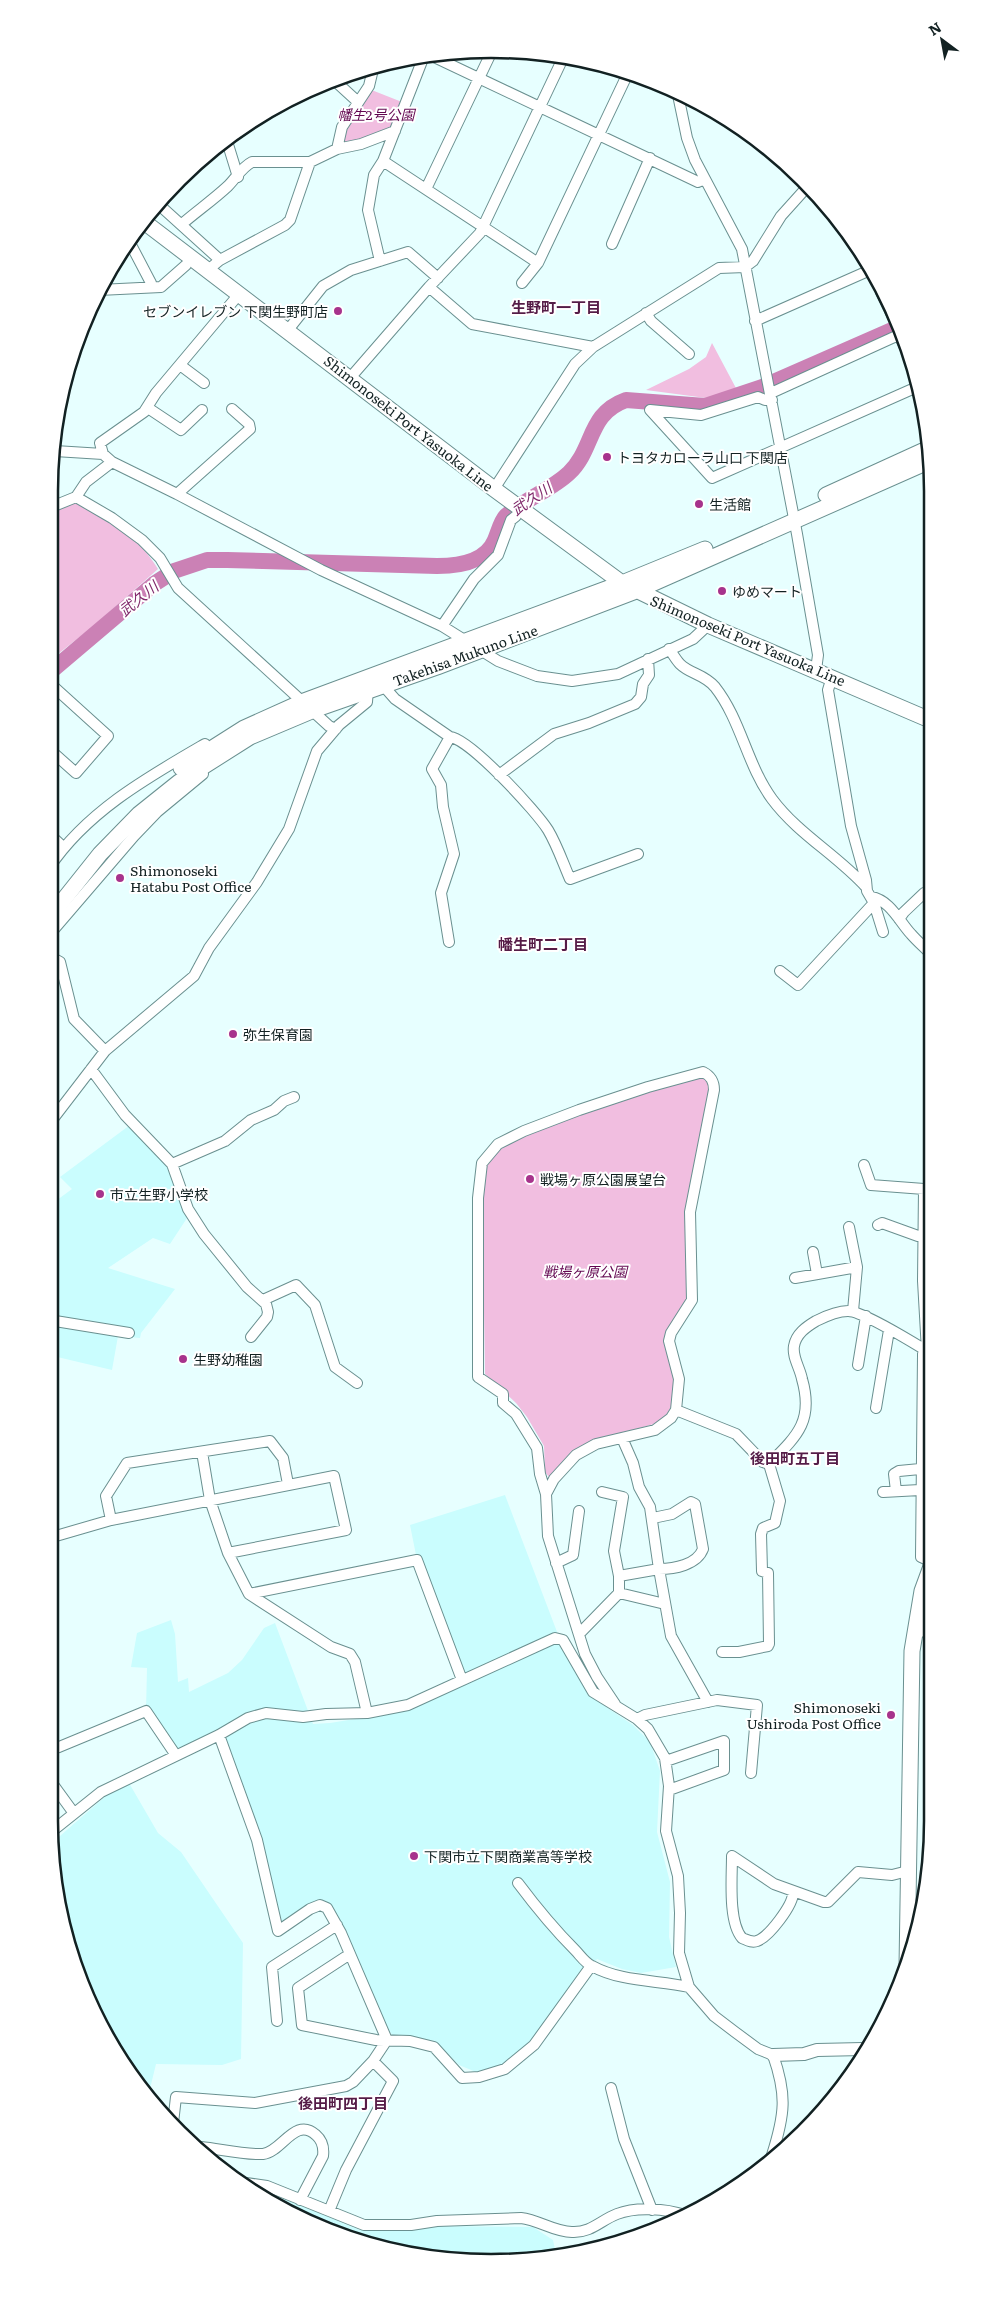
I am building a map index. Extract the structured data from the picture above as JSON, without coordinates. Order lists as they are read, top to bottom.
{
  "streets": {
    "main road": ["Shimonoseki Port Yasuoka Line", "Takehisa Mukuno Line"]
  },
  "crossings": [
    ["Shimonoseki Port Yasuoka Line", "Takehisa Mukuno Line"]
  ],
  "districts": [
    "生野町一丁目",
    "幡生町二丁目",
    "後田町五丁目",
    "後田町四丁目"
  ],
  "water": ["武久川"],
  "parks": ["幡生2号公園", "戦場ヶ原公園"],
  "places": [
    "セブンイレブン 下関生野町店",
    "トヨタカローラ山口 下関店",
    "生活館",
    "ゆめマート",
    "Shimonoseki Hatabu Post Office",
    "弥生保育園",
    "戦場ヶ原公園展望台",
    "市立生野小学校",
    "生野幼稚園",
    "Shimonoseki Ushiroda Post Office",
    "下関市立下関商業高等学校"
  ],
  "north": "top left"
}
